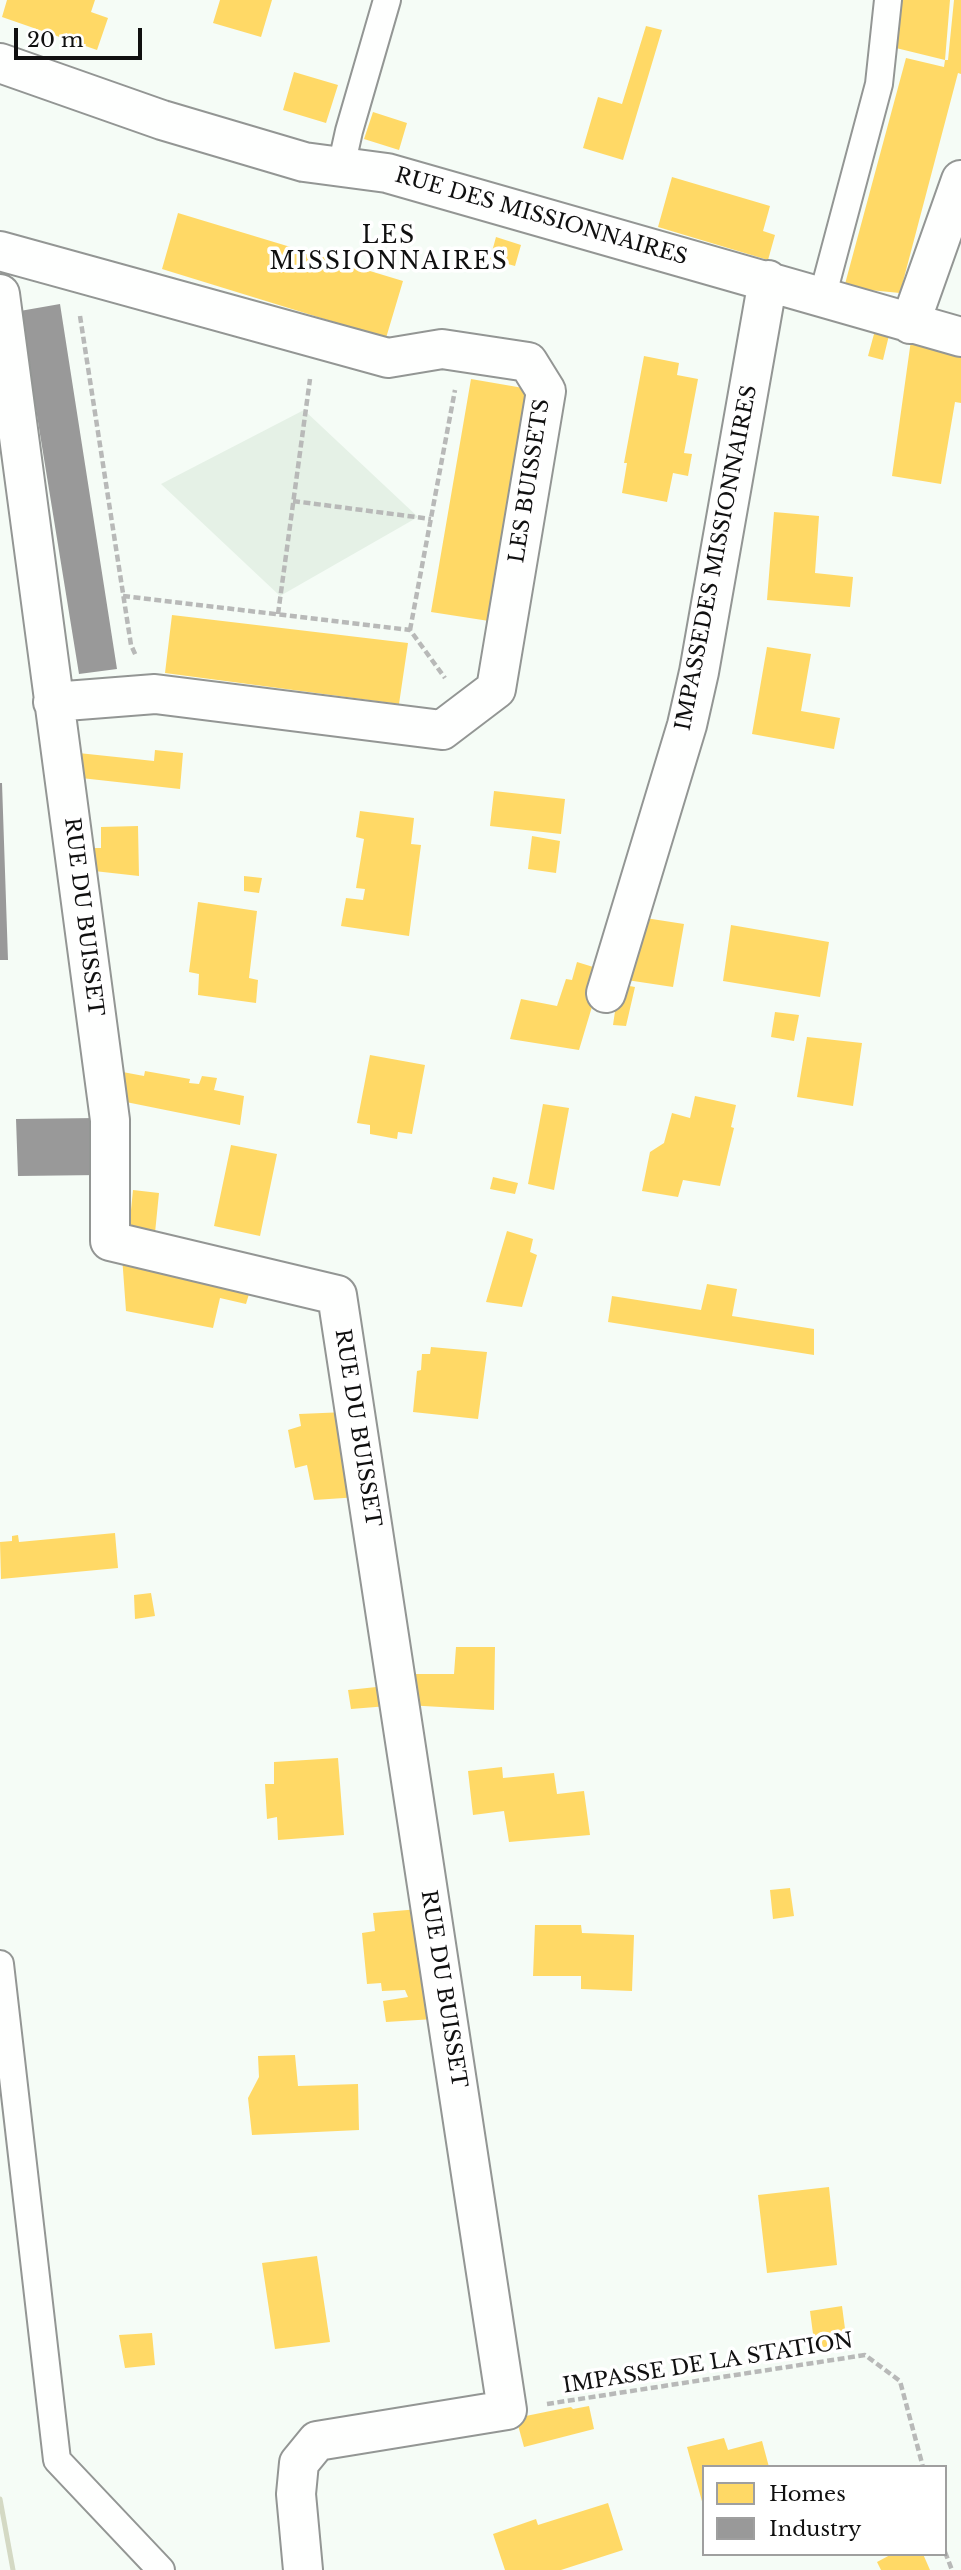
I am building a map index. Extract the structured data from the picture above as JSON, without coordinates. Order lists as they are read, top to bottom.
{
  "streets": {
    "street": [
      "RUE DES MISSIONNAIRES",
      "LES BUISSETS",
      "IMPASSEDES MISSIONNAIRES",
      "RUE DU BUISSET"
    ],
    "path": ["IMPASSE DE LA STATION"]
  },
  "crossings": [
    ["RUE DES MISSIONNAIRES", "IMPASSEDES MISSIONNAIRES"],
    ["LES BUISSETS", "RUE DU BUISSET"],
    ["RUE DU BUISSET", "IMPASSE DE LA STATION"]
  ],
  "districts": ["LES MISSIONNAIRES"],
  "legend": ["Homes", "Industry"],
  "scale_bar": "20 m"
}
